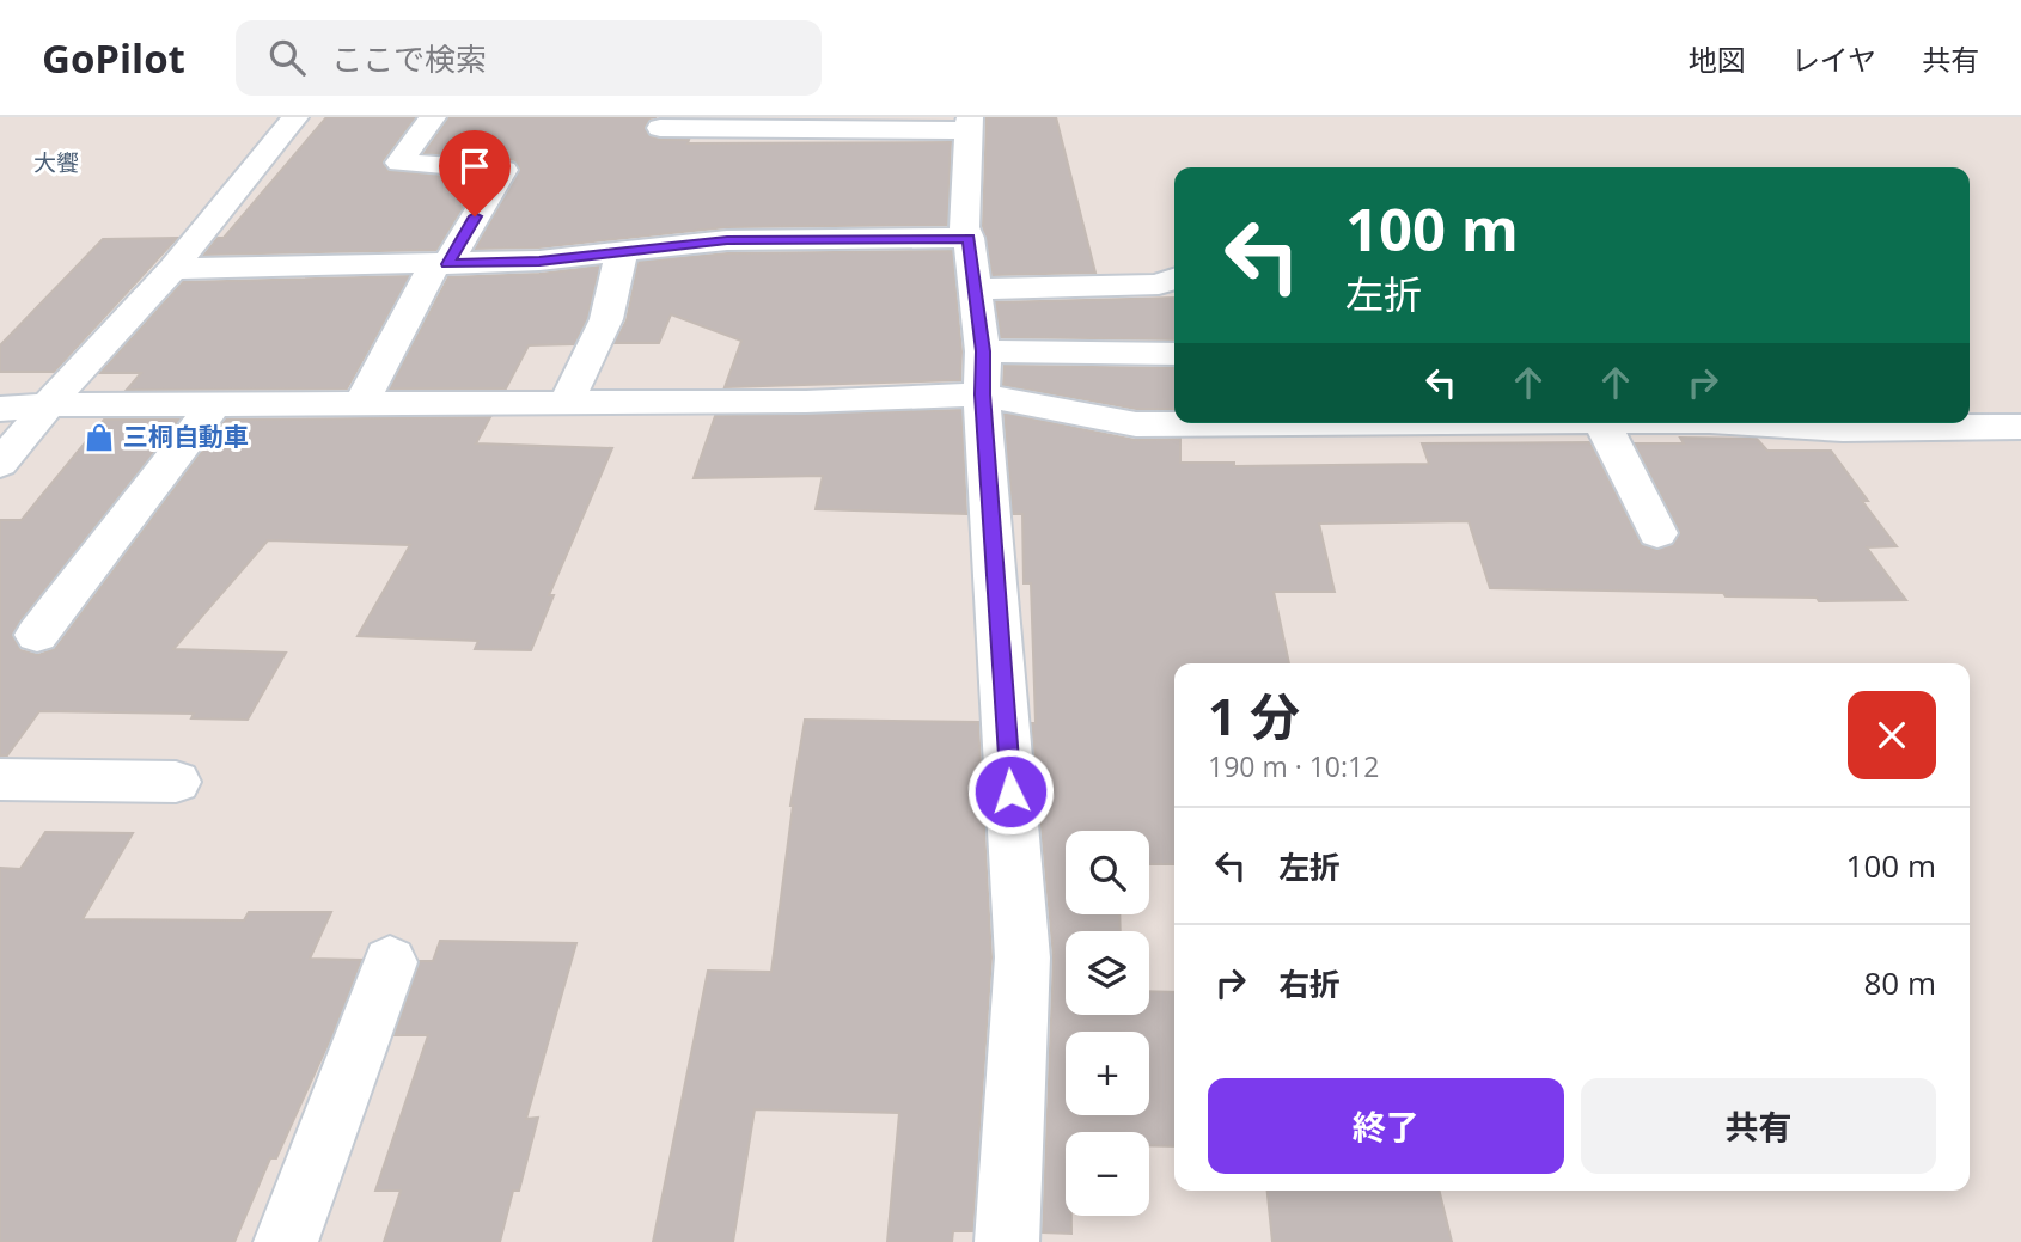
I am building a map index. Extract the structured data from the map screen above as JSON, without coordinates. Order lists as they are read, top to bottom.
{
  "districts": ["大饗"],
  "places": {
    "shop": ["三桐自動車"]
  },
  "page": {
    "header": "GoPilot",
    "search": "ここで検索",
    "nav": ["地図", "レイヤ", "共有"],
    "turn": ["100 m", "左折"],
    "heading": ["1 分", "190 m · 10:12"],
    "list": [
      {
        "name": "左折",
        "value": "100 m"
      },
      {
        "name": "右折",
        "value": "80 m"
      }
    ],
    "map_buttons": ["+", "−"],
    "buttons": ["終了", "共有"]
  }
}
